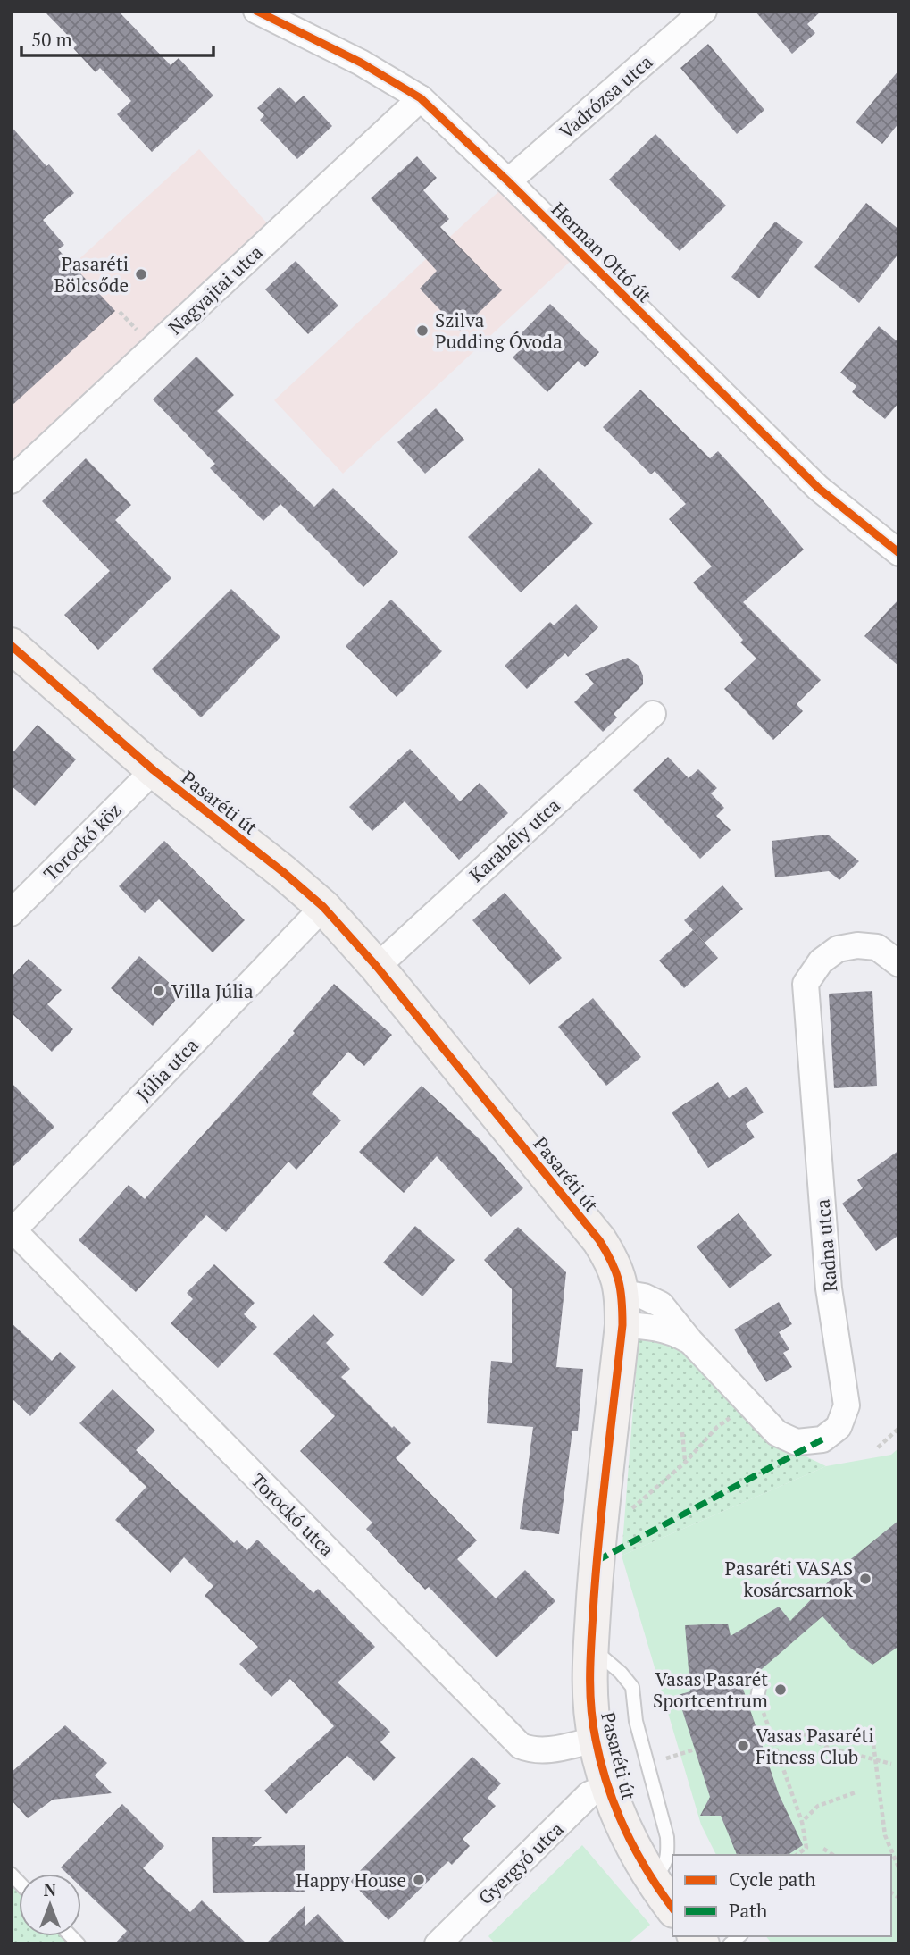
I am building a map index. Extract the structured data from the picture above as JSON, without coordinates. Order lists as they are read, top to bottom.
{
  "streets": {
    "street": [
      "Vadrózsa utca",
      "Herman Ottó út",
      "Nagyajtai utca",
      "Pasaréti út",
      "Karabély utca",
      "Torockó köz",
      "Júlia utca",
      "Radna utca",
      "Torockó utca",
      "Gyergyó utca"
    ]
  },
  "crossings": [
    ["Vadrózsa utca", "Herman Ottó út"],
    ["Herman Ottó út", "Nagyajtai utca"],
    ["Pasaréti út", "Karabély utca"],
    ["Pasaréti út", "Torockó köz"],
    ["Pasaréti út", "Júlia utca"],
    ["Pasaréti út", "Radna utca"],
    ["Pasaréti út", "Torockó utca"],
    ["Pasaréti út", "Gyergyó utca"],
    ["Júlia utca", "Torockó utca"]
  ],
  "places": [
    "Pasaréti Bölcsőde",
    "Szilva Pudding Óvoda",
    "Villa Júlia",
    "Pasaréti VASAS kosárcsarnok",
    "Vasas Pasarét Sportcentrum",
    "Vasas Pasaréti Fitness Club",
    "Happy House"
  ],
  "legend": ["Cycle path", "Path"],
  "scale_bar": "50 m",
  "north": "top"
}
